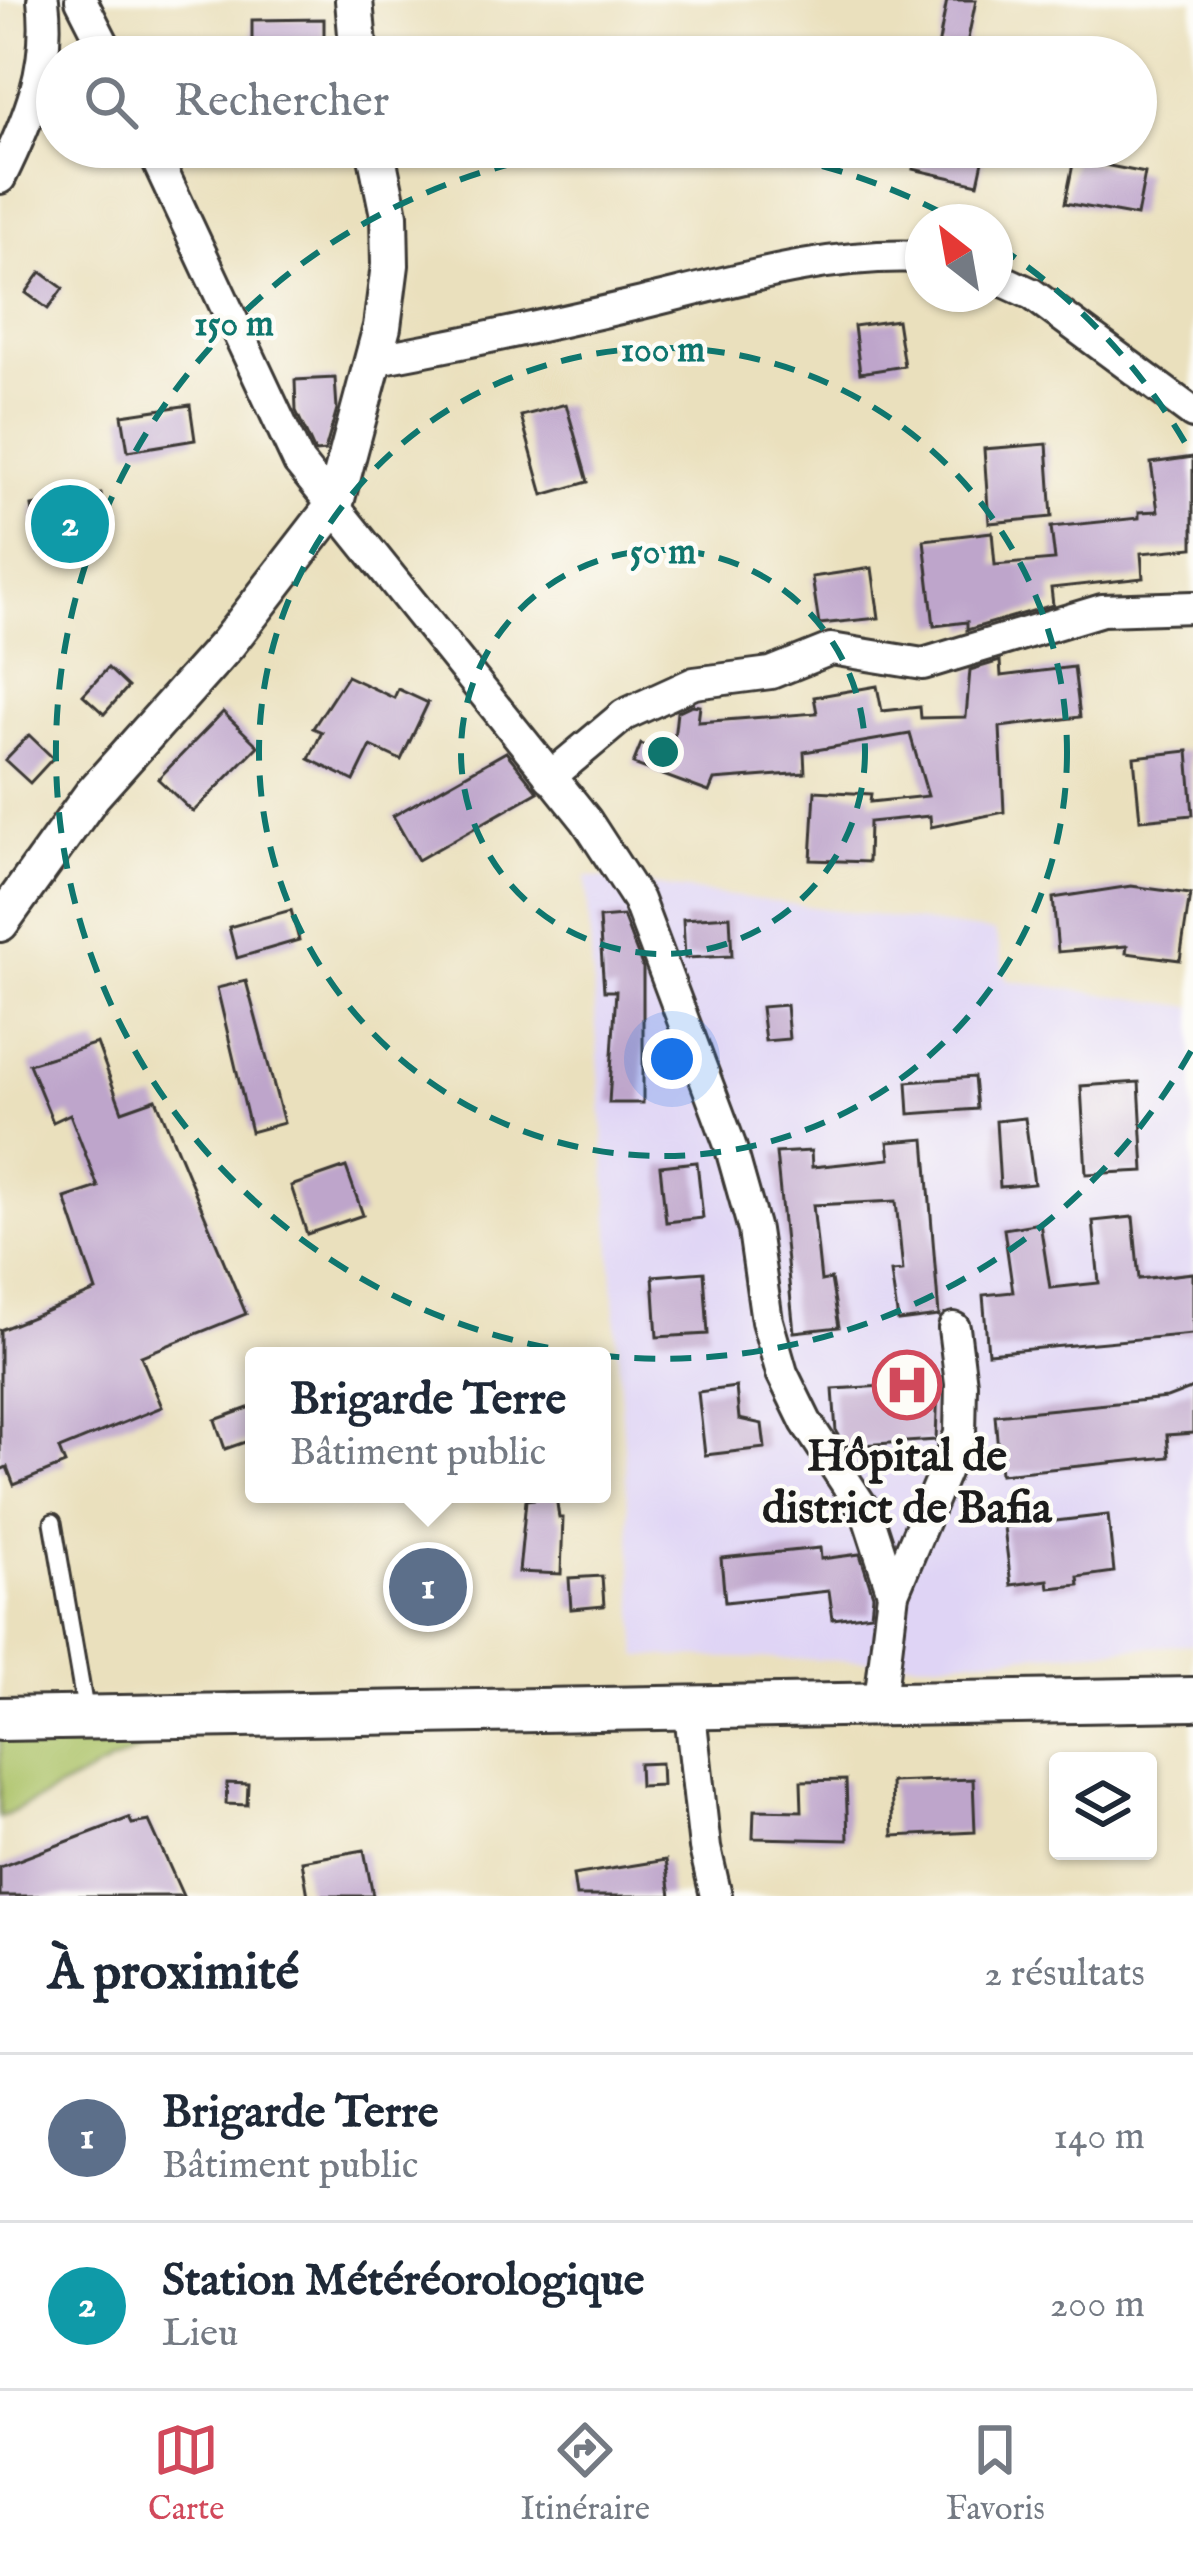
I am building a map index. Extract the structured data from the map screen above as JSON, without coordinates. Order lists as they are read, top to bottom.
{
  "places": {
    "hospital": ["Hôpital de district de Bafia"]
  },
  "north": "top left",
  "page": {
    "search": "Rechercher",
    "pins": ["2", "1"],
    "popup": ["Brigarde Terre", "Bâtiment public"],
    "heading": ["À proximité", "2 résultats"],
    "list": [
      {
        "mark": "1",
        "name": "Brigarde Terre",
        "note": "Bâtiment public",
        "value": "140 m"
      },
      {
        "mark": "2",
        "name": "Station Météréorologique",
        "note": "Lieu",
        "value": "200 m"
      }
    ],
    "nav": ["Carte", "Itinéraire", "Favoris"]
  },
  "rings": ["150 m", "100 m", "50 m"]
}
